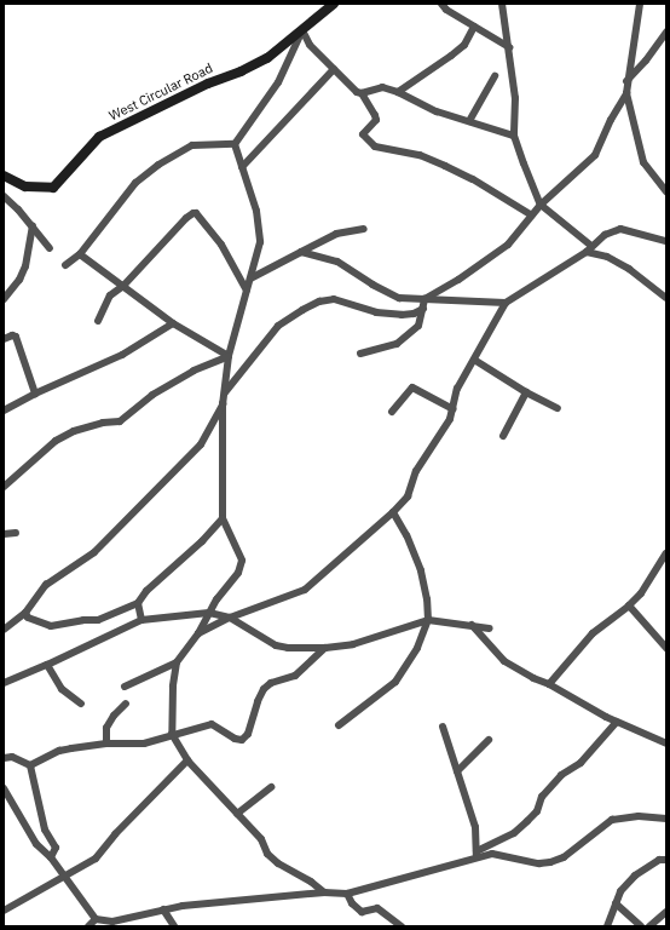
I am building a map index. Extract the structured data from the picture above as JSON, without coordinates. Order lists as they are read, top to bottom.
{
  "streets": {
    "street": ["West Circular Road"]
  }
}
